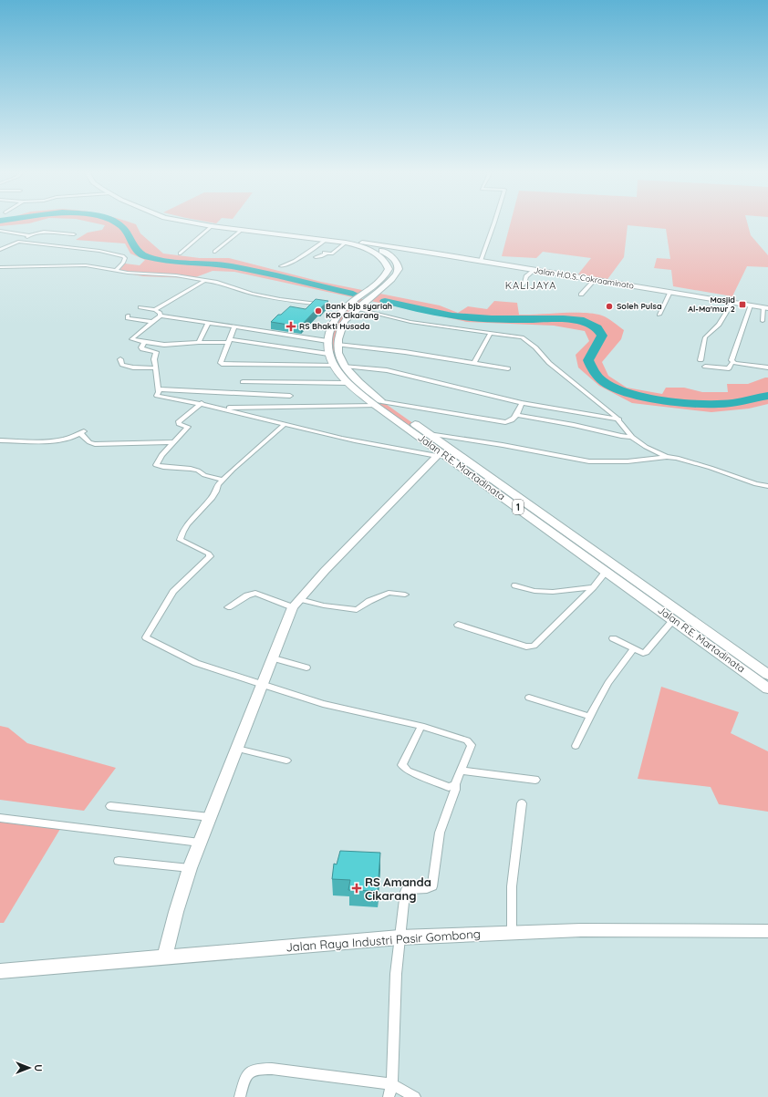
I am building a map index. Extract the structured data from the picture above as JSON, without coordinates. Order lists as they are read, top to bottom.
{
  "streets": {
    "highway": ["Jalan H.O.S. Cokroaminoto", "Jalan R.E. Martadinata", "1"],
    "main road": ["Jalan Raya Industri Pasir Gombong"]
  },
  "crossings": [
    ["Jalan H.O.S. Cokroaminoto", "Jalan R.E. Martadinata"],
    ["Jalan H.O.S. Cokroaminoto", "1"],
    ["Jalan R.E. Martadinata", "1"]
  ],
  "districts": ["KALIJAYA"],
  "places": {
    "transit": ["Masjid Al-Ma'mur 2"],
    "other": ["Soleh Pulsa", "Bank bjb syariah KCP Cikarang"],
    "health": ["RS Bhakti Husada", "RS Amanda Cikarang"]
  },
  "north": "right"
}
